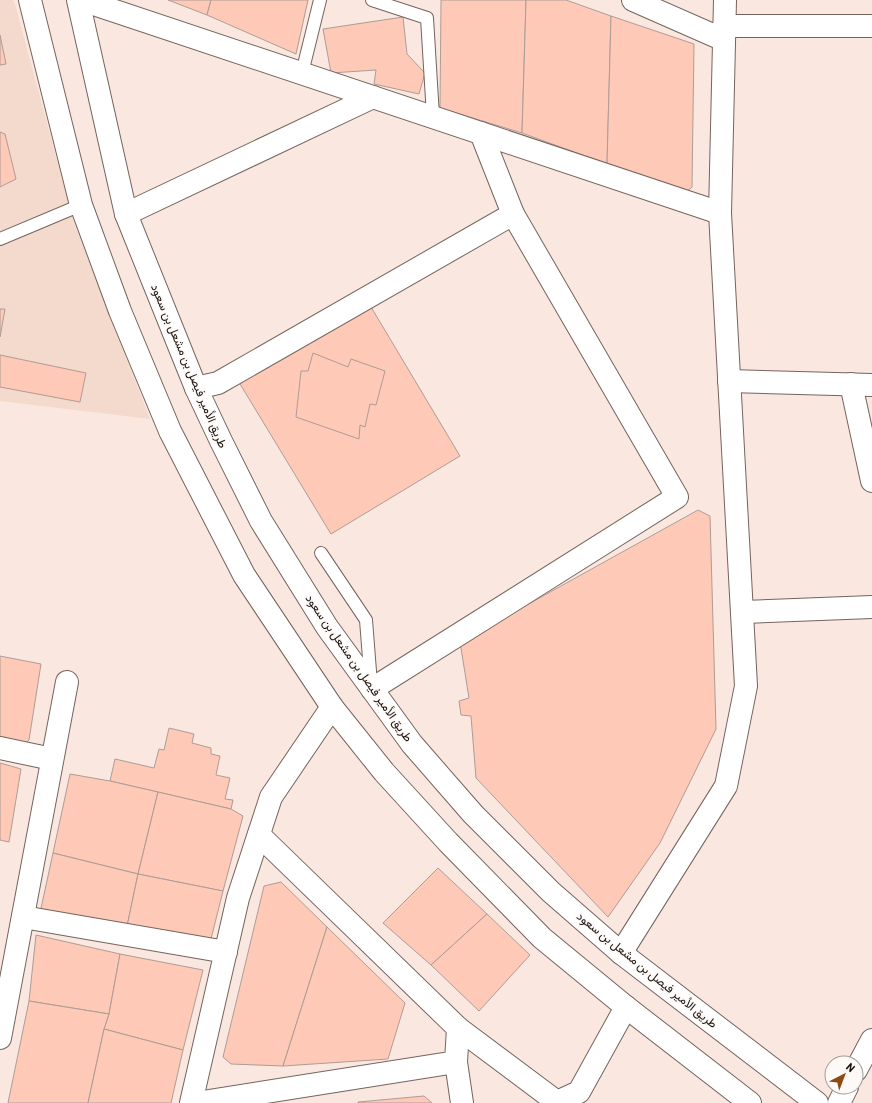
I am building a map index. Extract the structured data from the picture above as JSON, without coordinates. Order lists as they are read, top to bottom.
{
  "streets": {
    "street": ["طريق الأمير فيصل بن مشعل بن سعود"]
  },
  "north": "top right"
}
